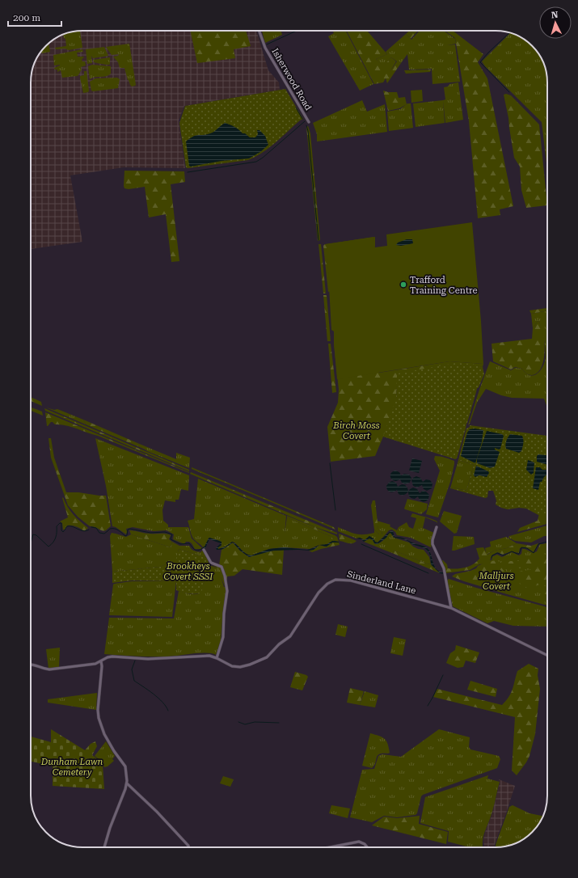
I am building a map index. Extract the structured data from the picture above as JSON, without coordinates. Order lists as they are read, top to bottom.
{
  "streets": {
    "street": ["Isherwood Road", "Sinderland Lane"]
  },
  "parks": [
    "Birch Moss Covert",
    "Brookheys Covert SSSI",
    "Malljurs Covert",
    "Dunham Lawn Cemetery"
  ],
  "places": ["Trafford Training Centre"],
  "scale_bar": "200 m",
  "north": "top"
}
